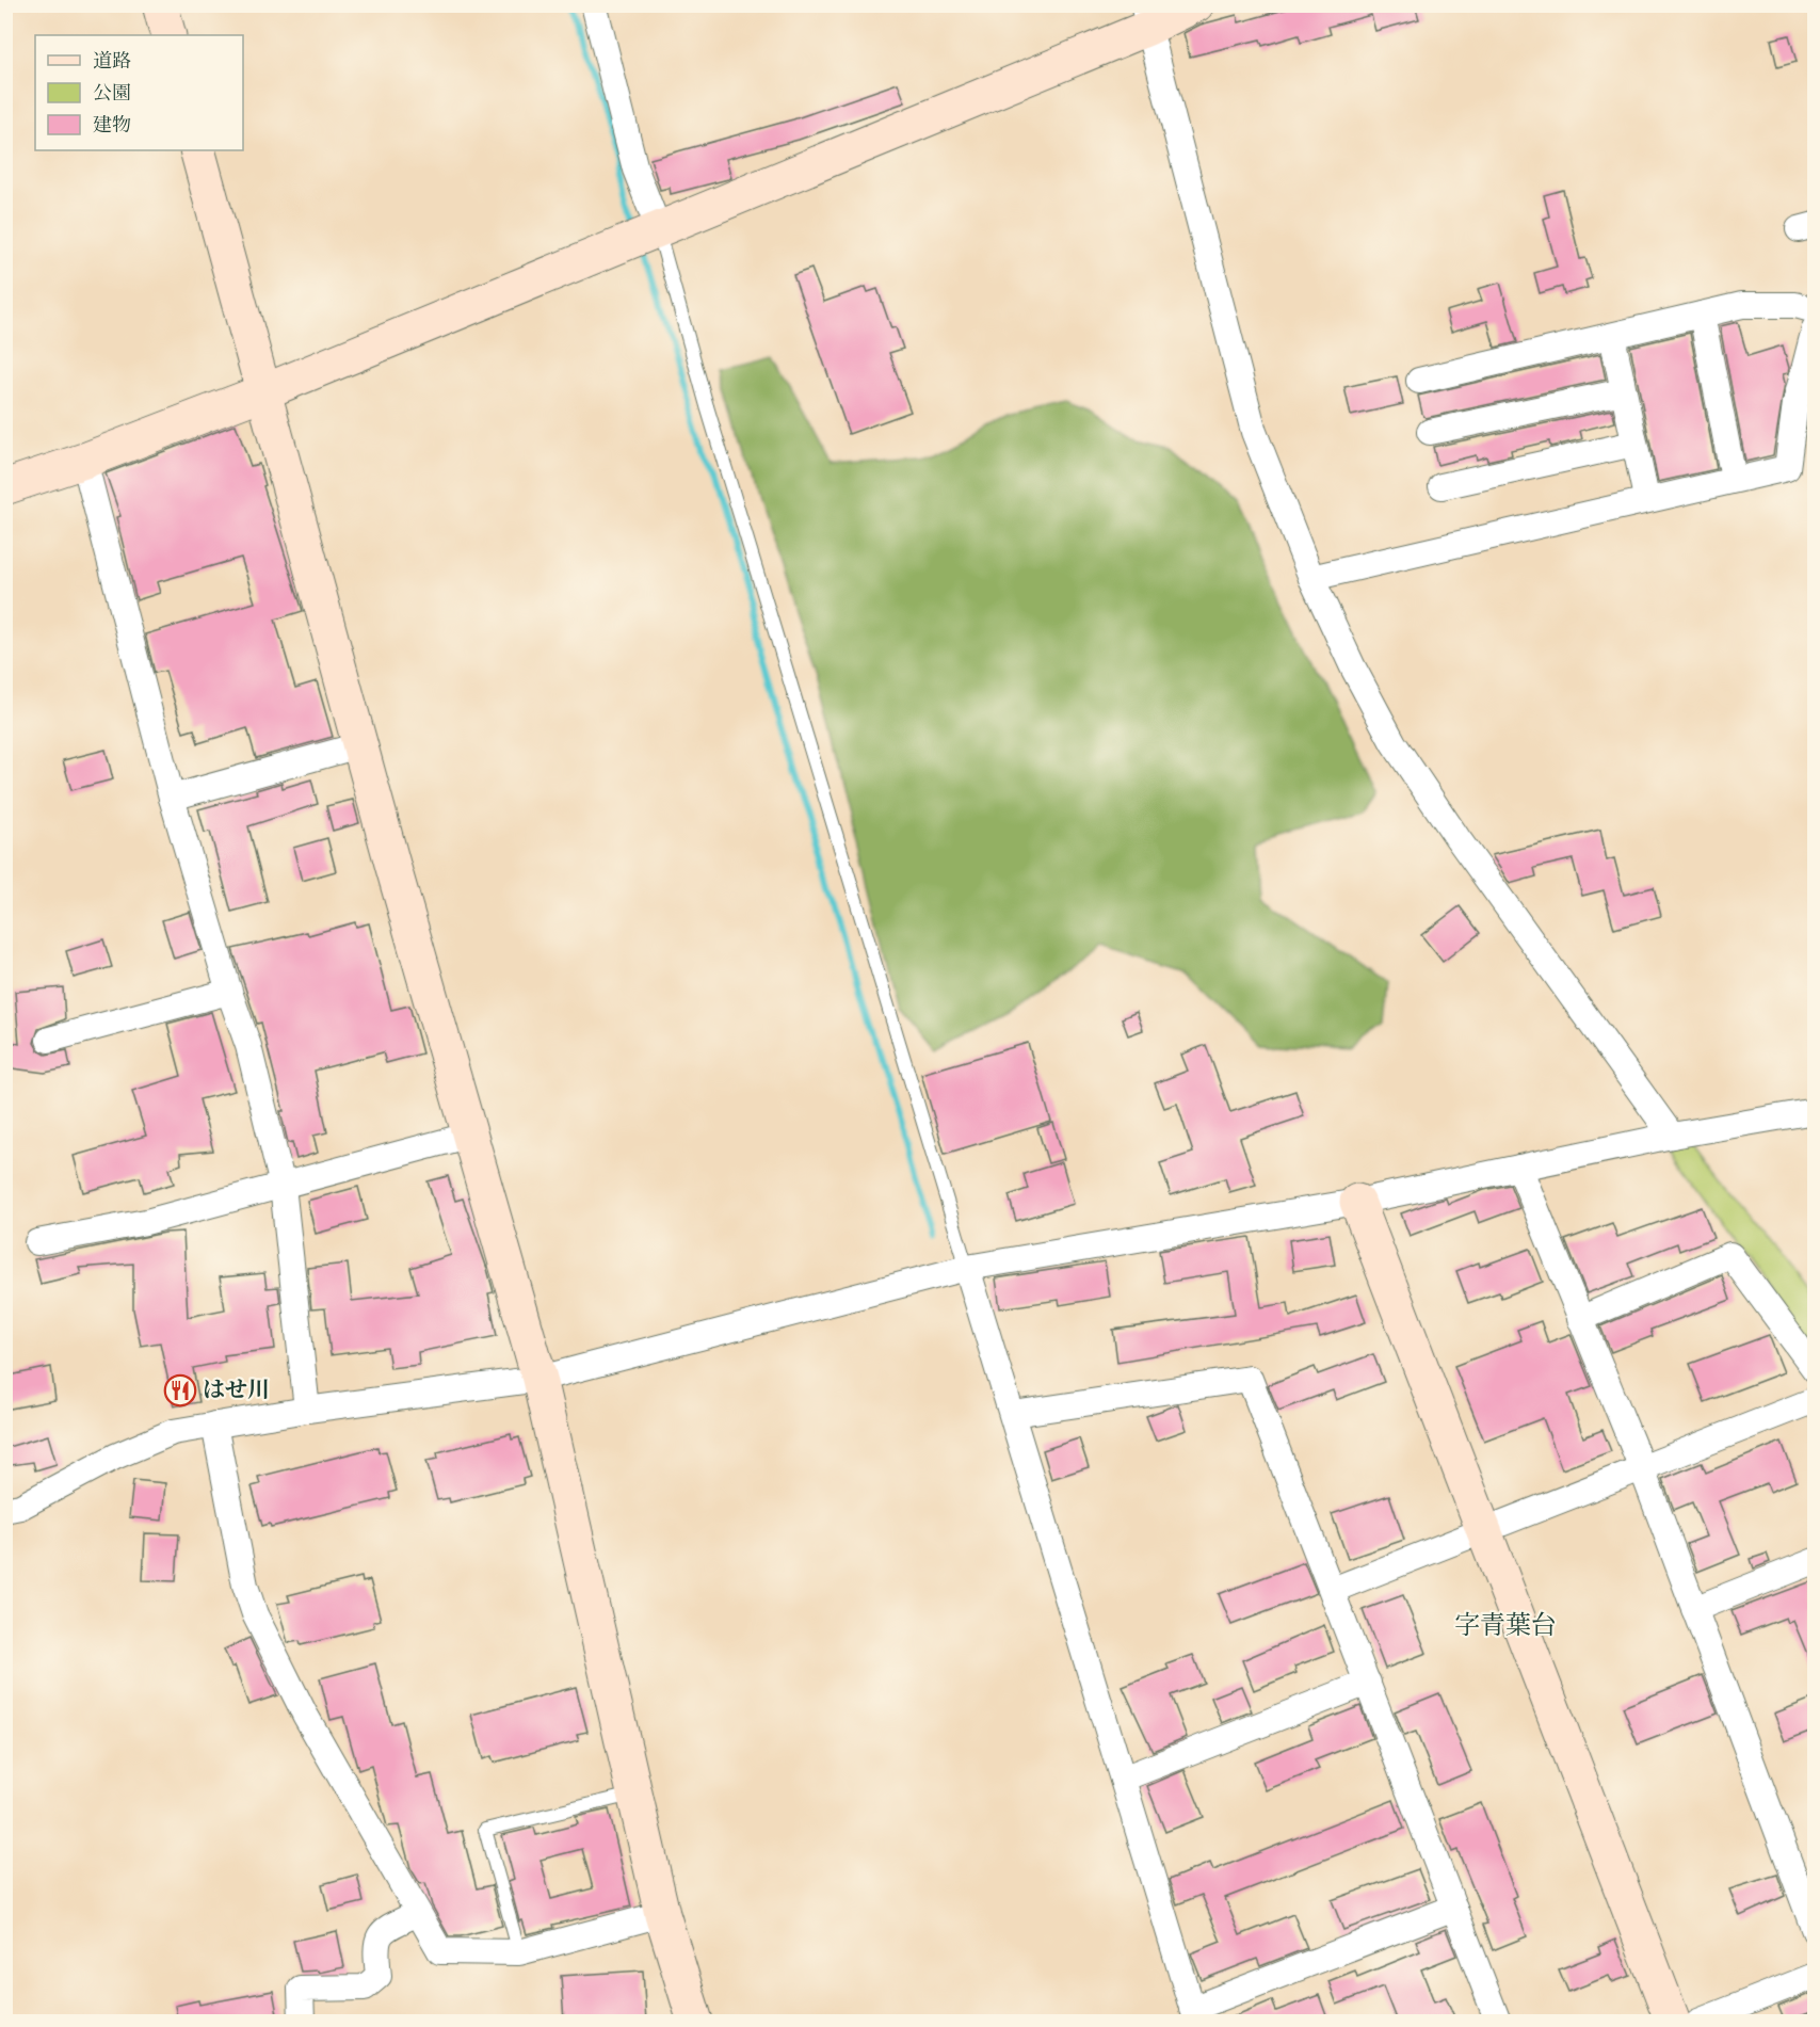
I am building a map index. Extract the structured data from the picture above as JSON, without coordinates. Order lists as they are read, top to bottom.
{
  "districts": ["字青葉台"],
  "places": {
    "restaurant": ["はせ川"]
  },
  "legend": ["道路", "公園", "建物"]
}
